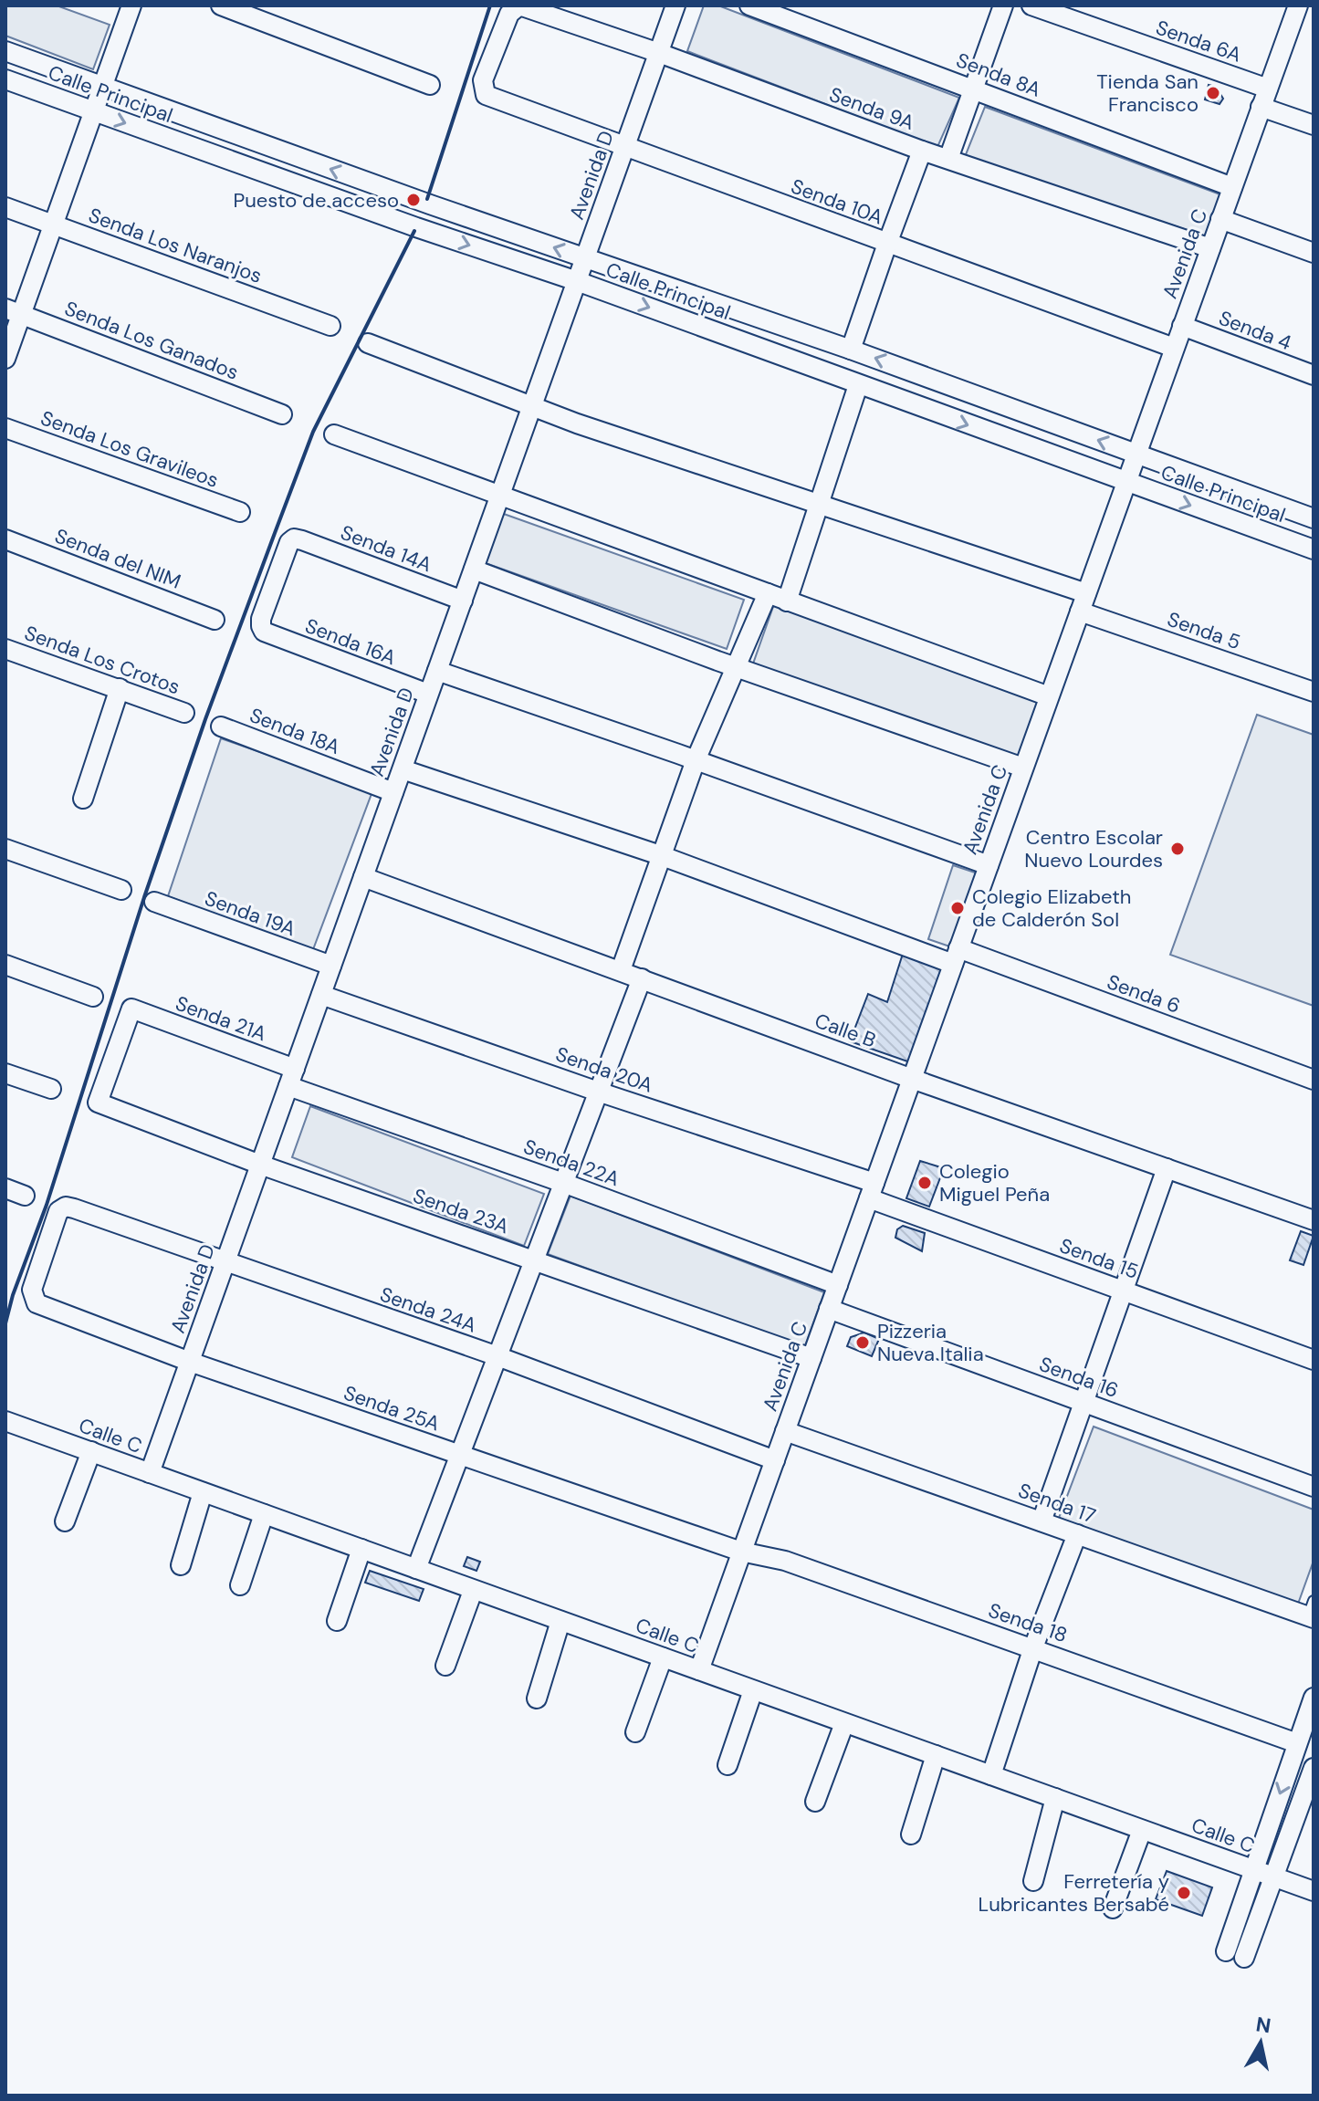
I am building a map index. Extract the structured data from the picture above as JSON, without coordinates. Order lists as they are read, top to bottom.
{
  "streets": {
    "street": [
      "Senda 6A",
      "Senda 8A",
      "Calle Principal",
      "Senda 9A",
      "Avenida D",
      "Senda 10A",
      "Senda Los Naranjos",
      "Avenida C",
      "Senda 4",
      "Senda Los Ganados",
      "Senda Los Gravileos",
      "Senda 14A",
      "Senda del NIM",
      "Senda 5",
      "Senda 16A",
      "Senda Los Crotos",
      "Senda 18A",
      "Senda 19A",
      "Senda 6",
      "Senda 21A",
      "Calle B",
      "Senda 20A",
      "Senda 22A",
      "Senda 23A",
      "Senda 15",
      "Senda 24A",
      "Senda 16",
      "Senda 25A",
      "Calle C",
      "Senda 17",
      "Senda 18"
    ]
  },
  "crossings": [
    ["Senda 6A", "Avenida C"],
    ["Senda 8A", "Avenida C"],
    ["Calle Principal", "Avenida D"],
    ["Calle Principal", "Avenida C"],
    ["Senda 9A", "Avenida D"],
    ["Senda 9A", "Senda 10A"],
    ["Senda 9A", "Avenida C"],
    ["Avenida D", "Senda 10A"],
    ["Avenida D", "Senda 14A"],
    ["Avenida D", "Senda 16A"],
    ["Avenida D", "Senda 18A"],
    ["Avenida D", "Senda 19A"],
    ["Avenida D", "Senda 6"],
    ["Avenida D", "Senda 21A"],
    ["Avenida D", "Calle B"],
    ["Avenida D", "Senda 20A"],
    ["Avenida D", "Senda 22A"],
    ["Avenida D", "Senda 23A"],
    ["Avenida D", "Senda 24A"],
    ["Avenida D", "Senda 25A"],
    ["Avenida D", "Calle C"],
    ["Senda 10A", "Avenida C"],
    ["Avenida C", "Senda 4"],
    ["Avenida C", "Senda 5"],
    ["Avenida C", "Senda 6"],
    ["Avenida C", "Calle B"],
    ["Avenida C", "Senda 20A"],
    ["Avenida C", "Senda 22A"],
    ["Avenida C", "Senda 23A"],
    ["Avenida C", "Senda 15"],
    ["Avenida C", "Senda 24A"],
    ["Avenida C", "Senda 16"],
    ["Avenida C", "Senda 25A"],
    ["Avenida C", "Calle C"],
    ["Avenida C", "Senda 17"],
    ["Avenida C", "Senda 18"],
    ["Senda 14A", "Senda 16A"],
    ["Senda 21A", "Senda 22A"],
    ["Senda 21A", "Senda 23A"],
    ["Senda 20A", "Senda 15"],
    ["Senda 24A", "Senda 25A"],
    ["Senda 25A", "Senda 18"]
  ],
  "places": [
    "Tienda San Francisco",
    "Puesto de acceso",
    "Centro Escolar Nuevo Lourdes",
    "Colegio Elizabeth de Calderón Sol",
    "Colegio Miguel Peña",
    "Pizzeria Nueva Italia",
    "Ferretería y Lubricantes Bersabé"
  ],
  "north": "top"
}
